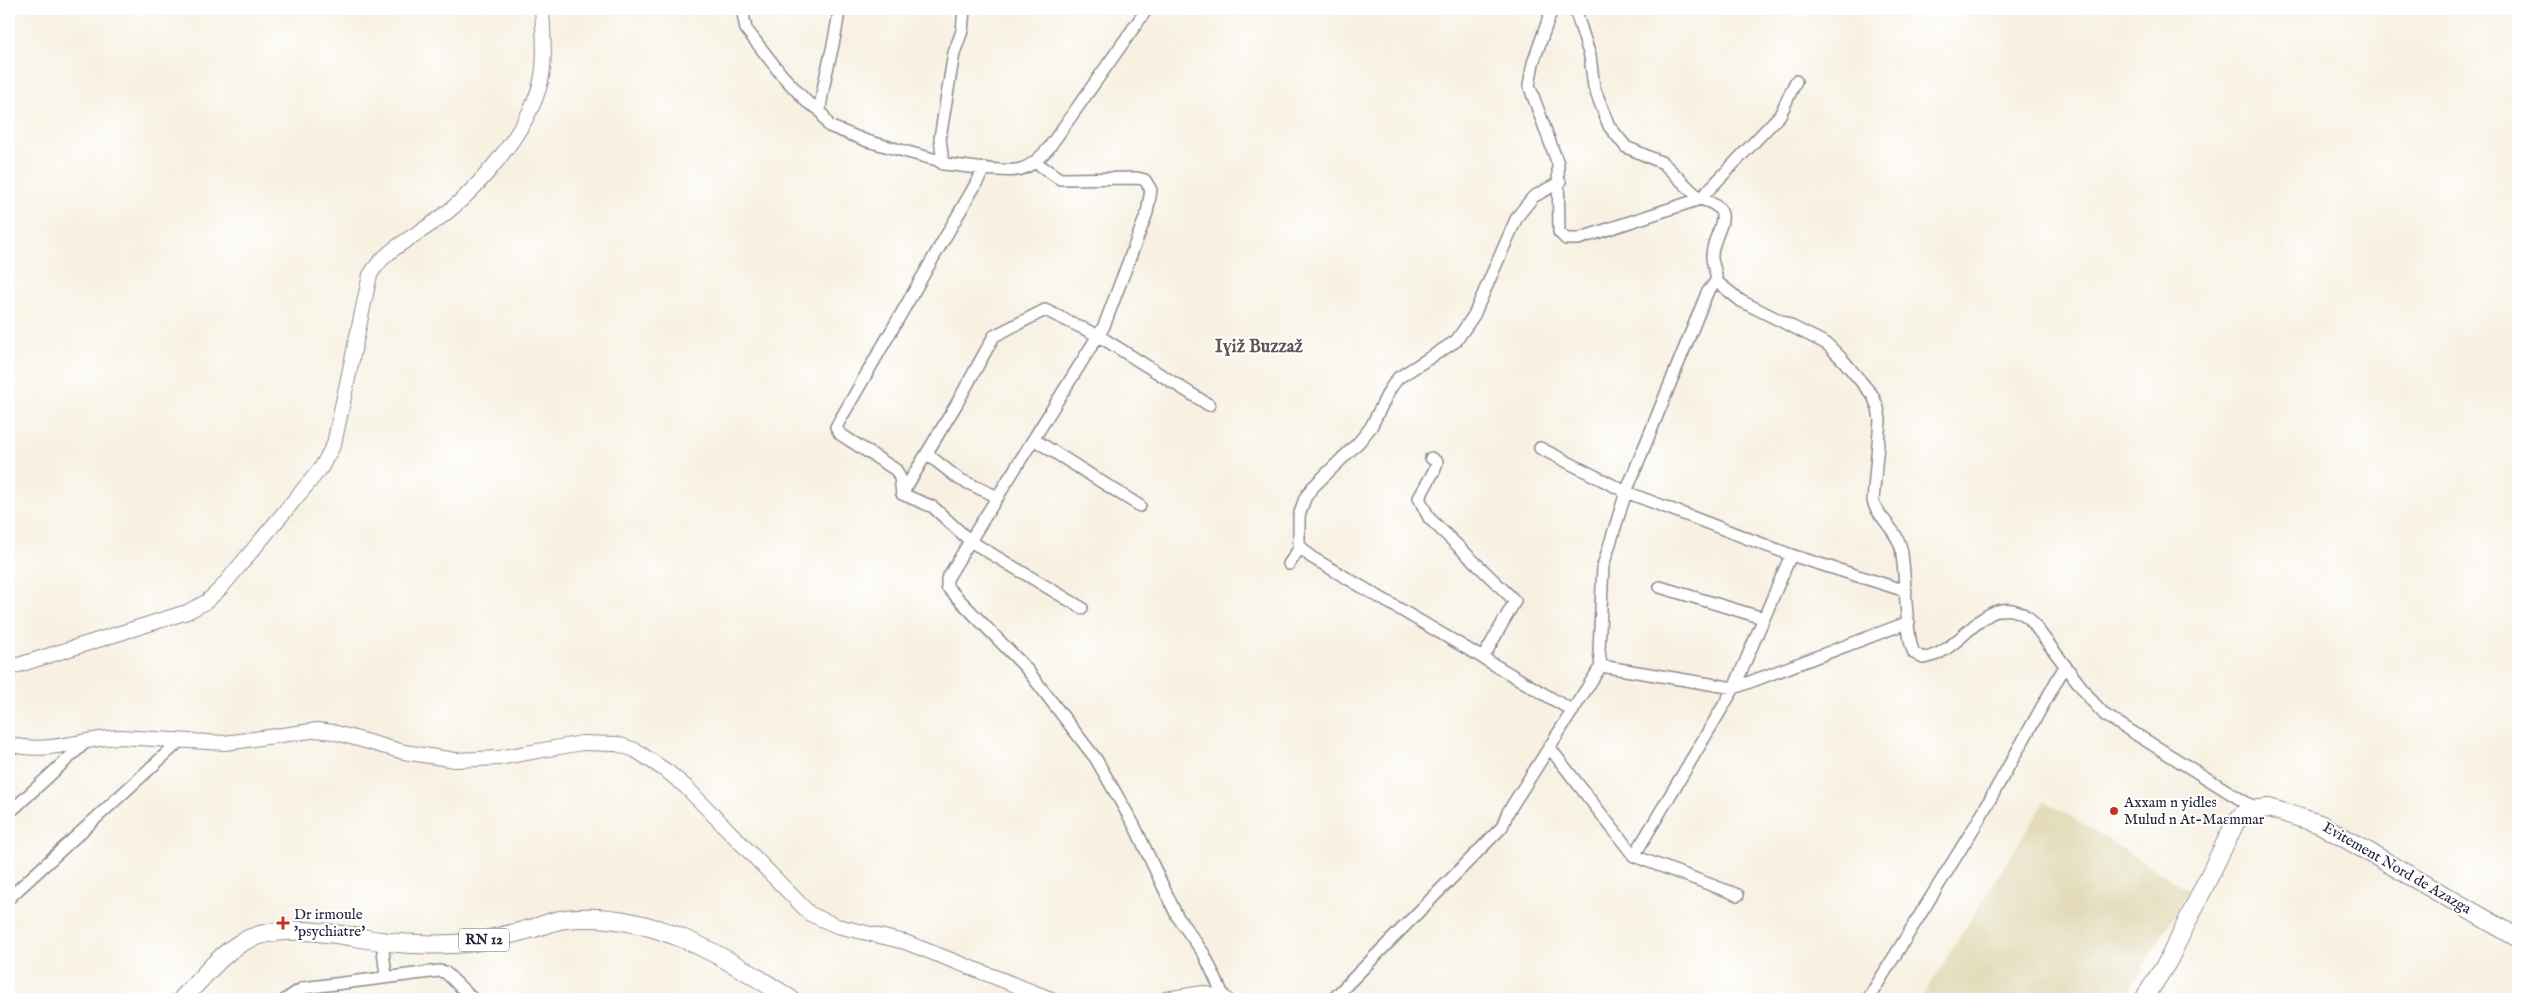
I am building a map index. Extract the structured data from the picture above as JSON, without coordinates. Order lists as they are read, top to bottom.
{
  "streets": {
    "main road": ["Evitement Nord de Azazga", "RN 12"]
  },
  "districts": ["Iɣiž Buzzaž"],
  "places": {
    "other": ["Axxam n yidles Mulud n At-Maɛmmar"],
    "health": ["Dr irmoule 'psychiatre'"]
  }
}
